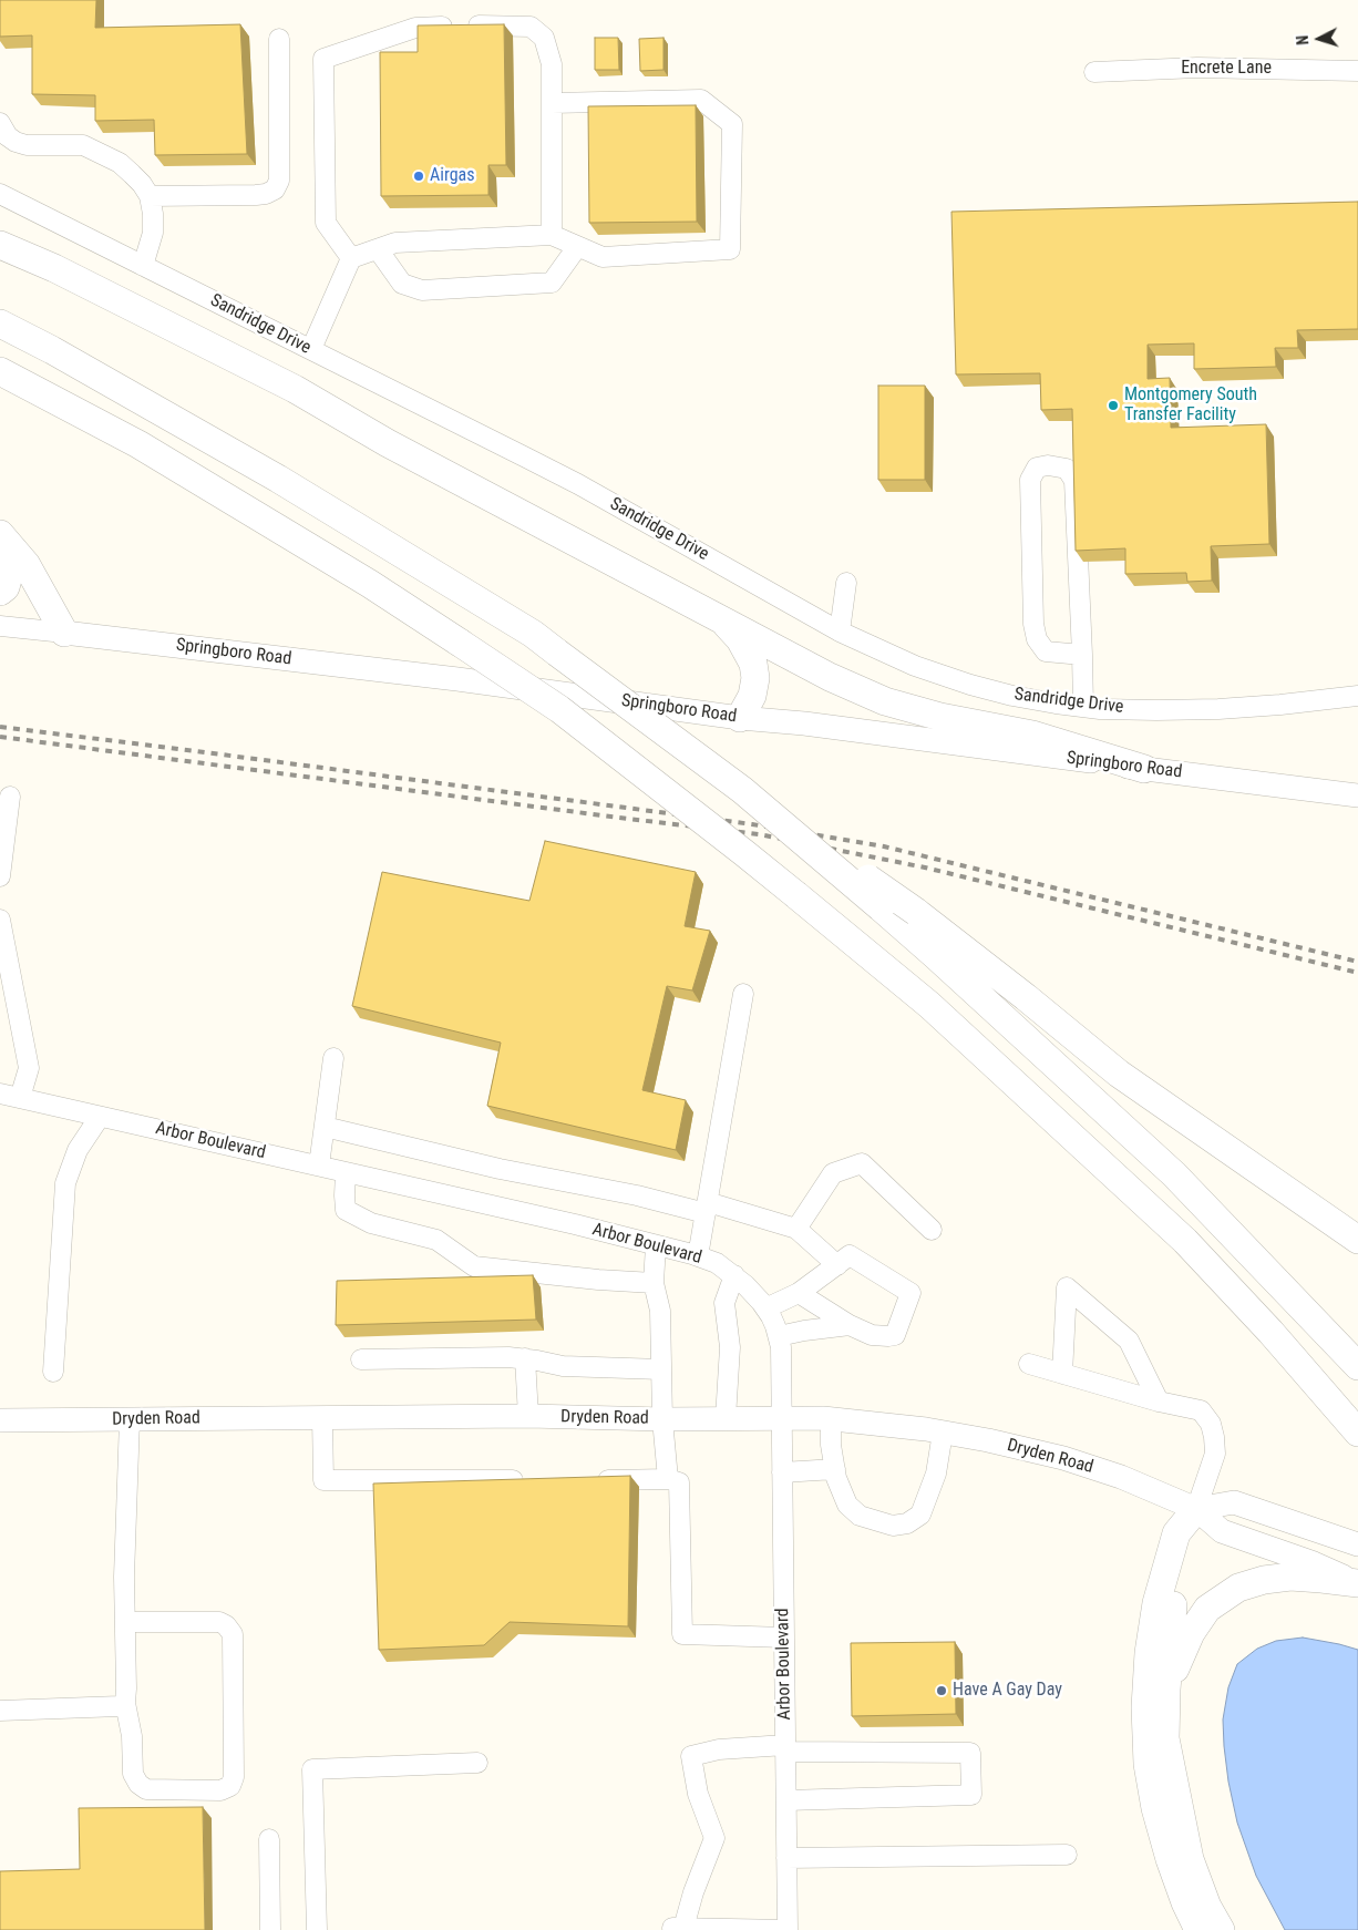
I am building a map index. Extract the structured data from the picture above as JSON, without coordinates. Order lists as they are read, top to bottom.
{
  "streets": {
    "main road": ["Springboro Road", "Dryden Road"],
    "street": ["Encrete Lane", "Sandridge Drive", "Arbor Boulevard"]
  },
  "crossings": [
    ["Arbor Boulevard", "Dryden Road"]
  ],
  "places": ["Airgas", "Montgomery South Transfer Facility", "Have A Gay Day"],
  "north": "left"
}
